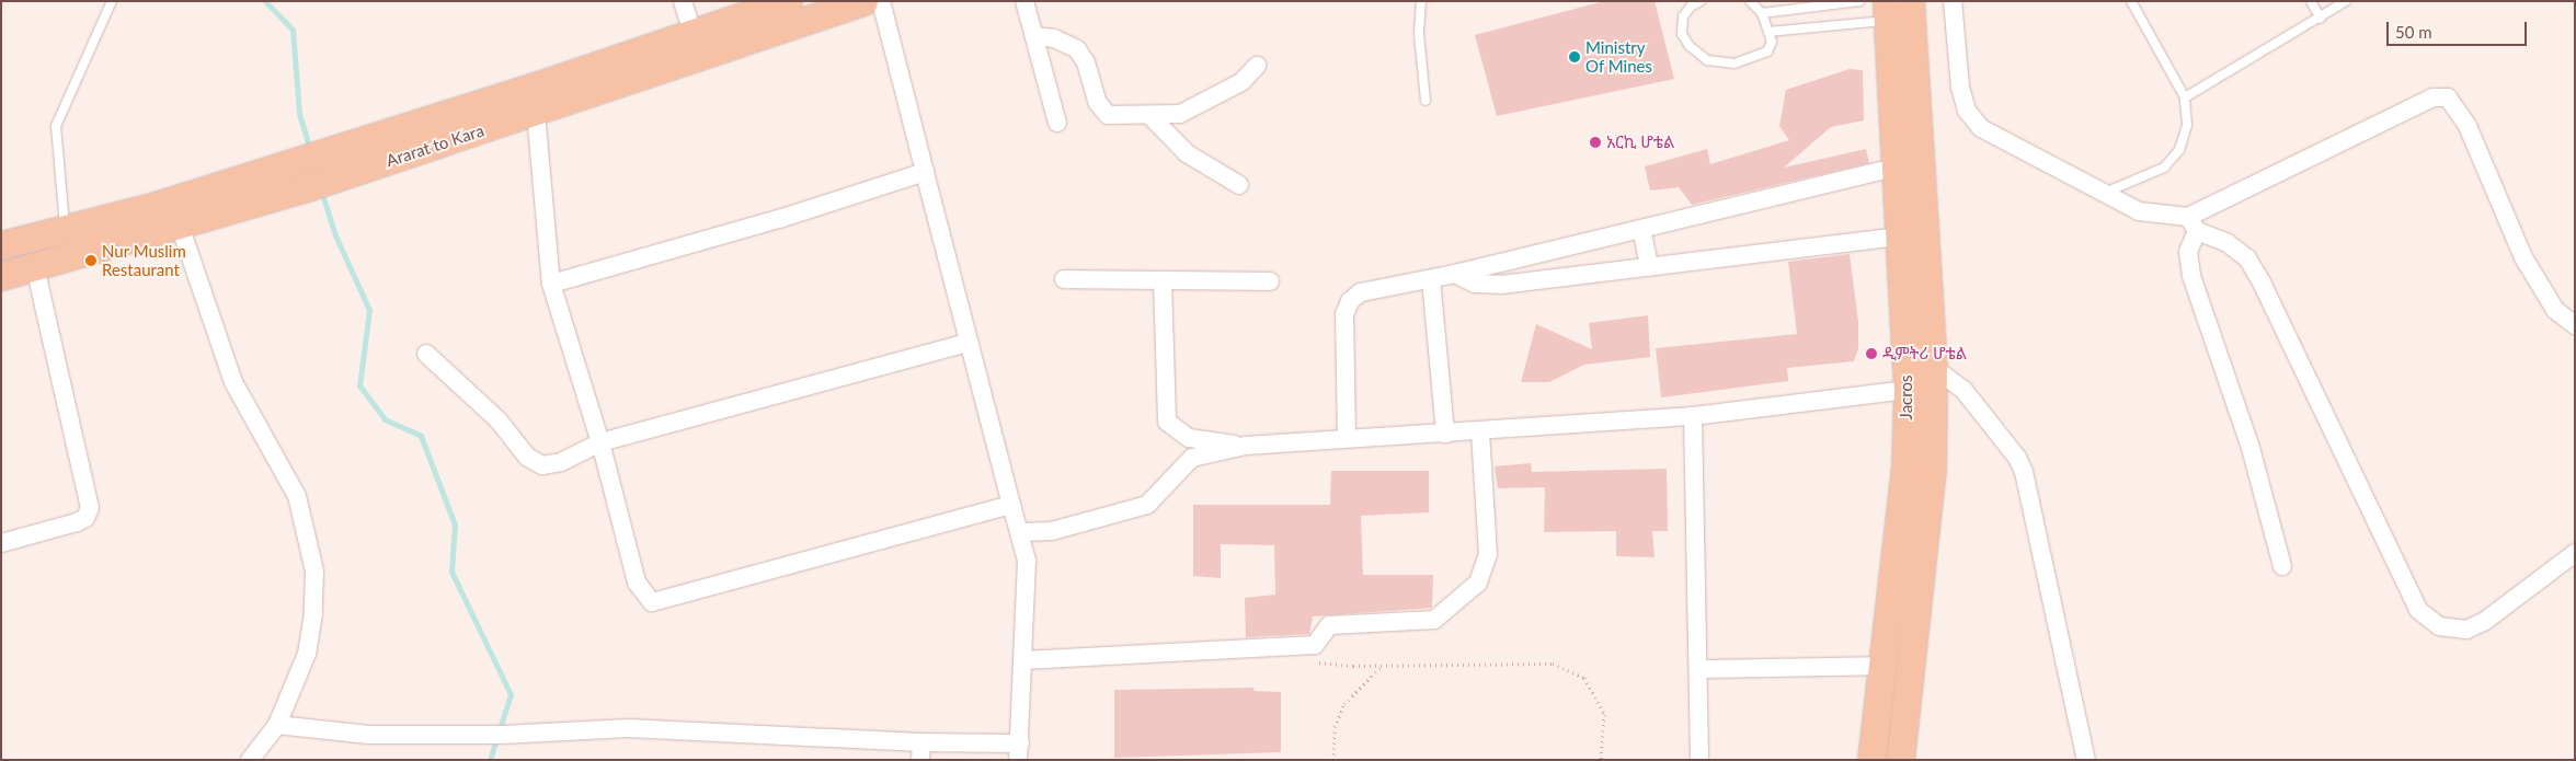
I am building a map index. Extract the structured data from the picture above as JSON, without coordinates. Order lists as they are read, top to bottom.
{
  "streets": {
    "main road": ["Ararat to Kara", "Jacros"]
  },
  "places": [
    "Ministry Of Mines",
    "አርኪ ሆቴል",
    "Nur Muslim Restaurant",
    "ዲምትሪ ሆቴል"
  ],
  "scale_bar": "50 m"
}
